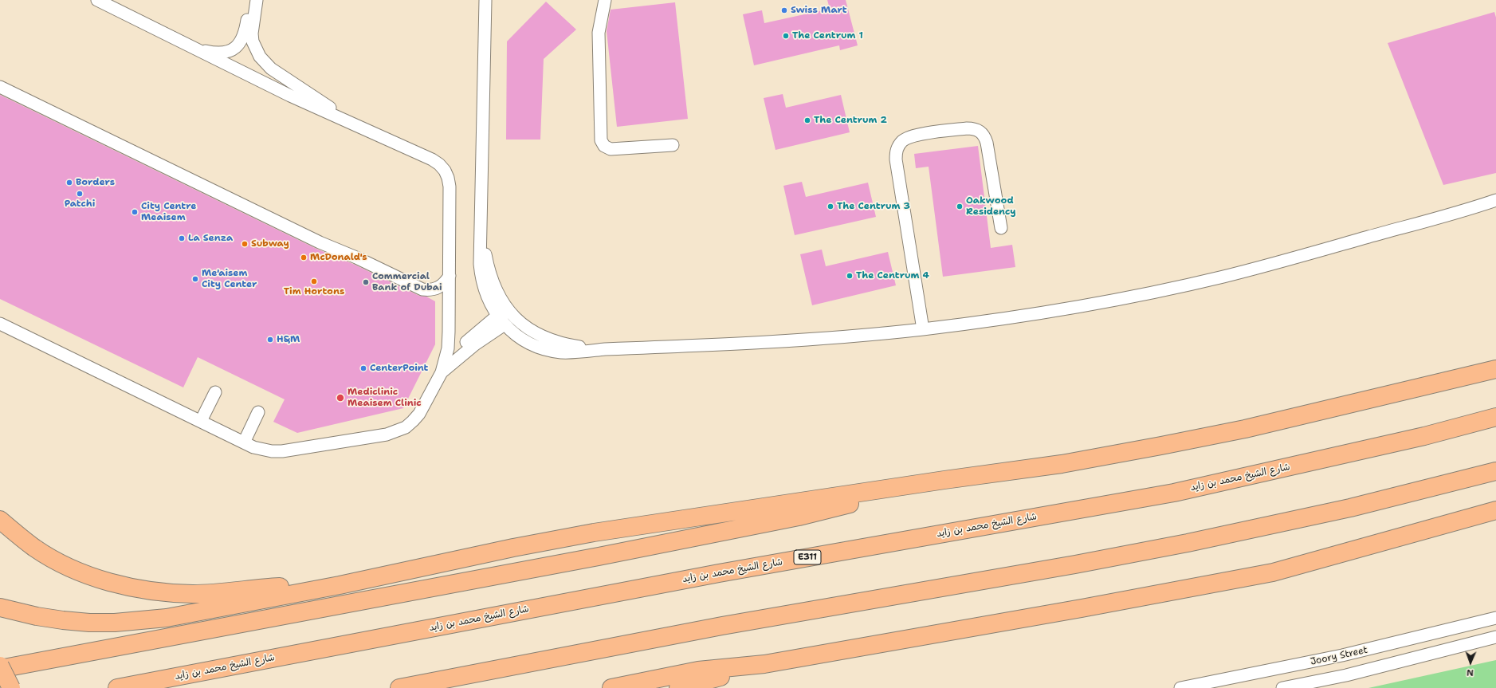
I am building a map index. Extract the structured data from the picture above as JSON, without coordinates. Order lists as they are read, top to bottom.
{
  "streets": {
    "highway": ["شارع الشيخ محمد بن زايد", "E311"],
    "street": ["Joory Street"]
  },
  "places": [
    "Swiss Mart",
    "The Centrum 1",
    "The Centrum 2",
    "Borders",
    "Patchi",
    "The Centrum 3",
    "Oakwood Residency",
    "City Centre Meaisem",
    "La Senza",
    "Subway",
    "McDonald's",
    "The Centrum 4",
    "Me'aisem City Center",
    "Tim Hortons",
    "Commercial Bank of Dubai",
    "H&M",
    "CenterPoint",
    "Mediclinic Meaisem Clinic"
  ],
  "north": "bottom"
}
